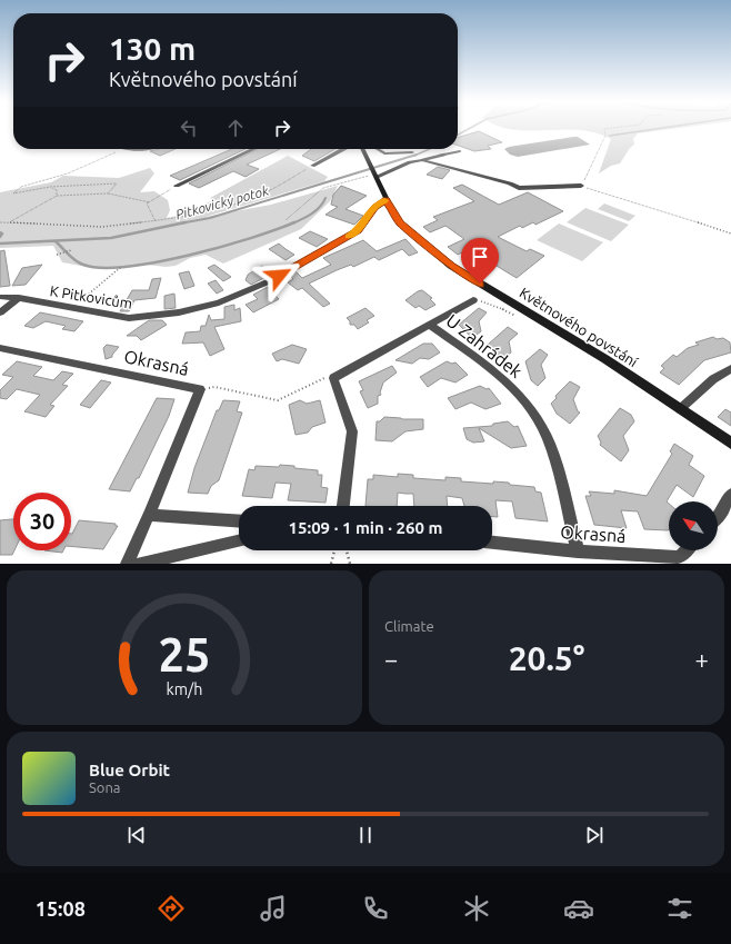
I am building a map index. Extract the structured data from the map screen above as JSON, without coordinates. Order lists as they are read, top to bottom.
{
  "streets": {
    "street": [
      "K Pitkovicům",
      "Květnového povstání",
      "U Zahrádek",
      "Okrasná"
    ]
  },
  "crossings": [
    ["K Pitkovicům", "Květnového povstání"],
    ["U Zahrádek", "Okrasná"]
  ],
  "water": ["Pitkovický potok"],
  "north": "top left",
  "page": {
    "turn": ["130 m", "Květnového povstání"],
    "limit": "30",
    "trip": "15:09 · 1 min · 260 m",
    "tile": "Climate",
    "heat": ["−", "20.5°", "+"],
    "song": ["Blue Orbit", "Sona"],
    "tabs": "15:08",
    "gauge": ["25", "km/h"]
  }
}
